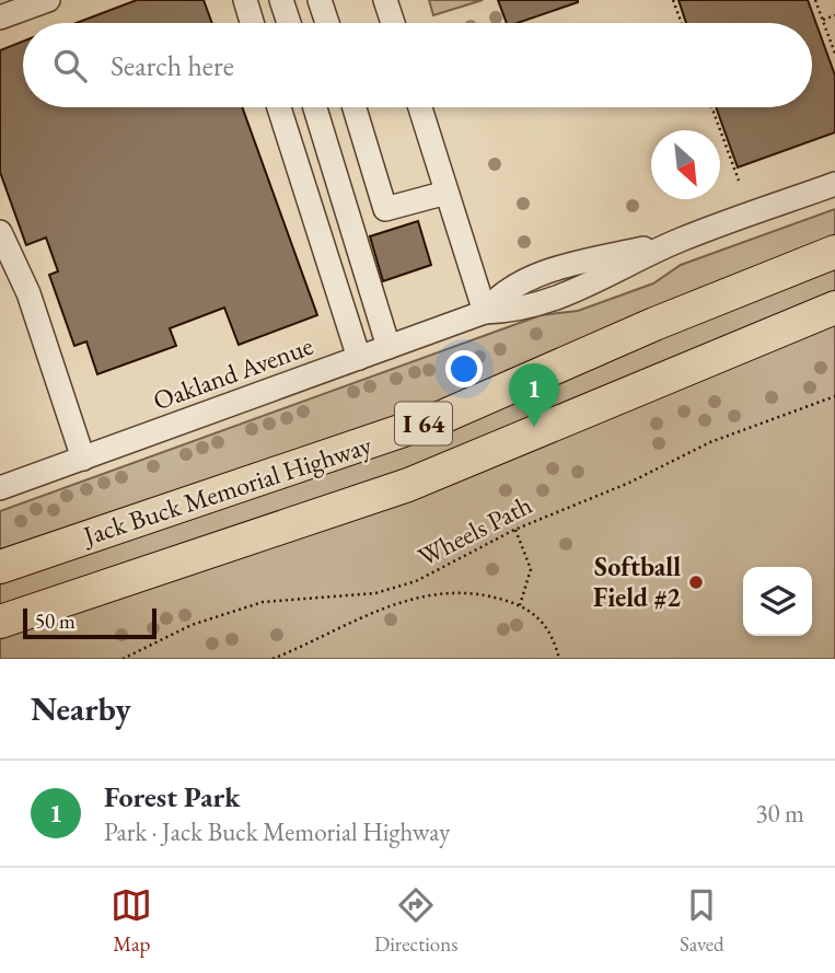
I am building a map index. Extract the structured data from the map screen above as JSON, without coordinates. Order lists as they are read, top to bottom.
{
  "streets": {
    "highway": ["I 64", "Jack Buck Memorial Highway"],
    "street": ["Oakland Avenue"],
    "path": ["Wheels Path"]
  },
  "places": ["Softball Field #2"],
  "scale_bar": "50 m",
  "north": "bottom right",
  "page": {
    "search": "Search here",
    "pins": "1",
    "scale": "50 m",
    "heading": "Nearby",
    "list": [
      {
        "mark": "1",
        "name": "Forest Park",
        "note": "Park · Jack Buck Memorial Highway",
        "value": "30 m"
      }
    ],
    "nav": ["Map", "Directions", "Saved"]
  }
}
